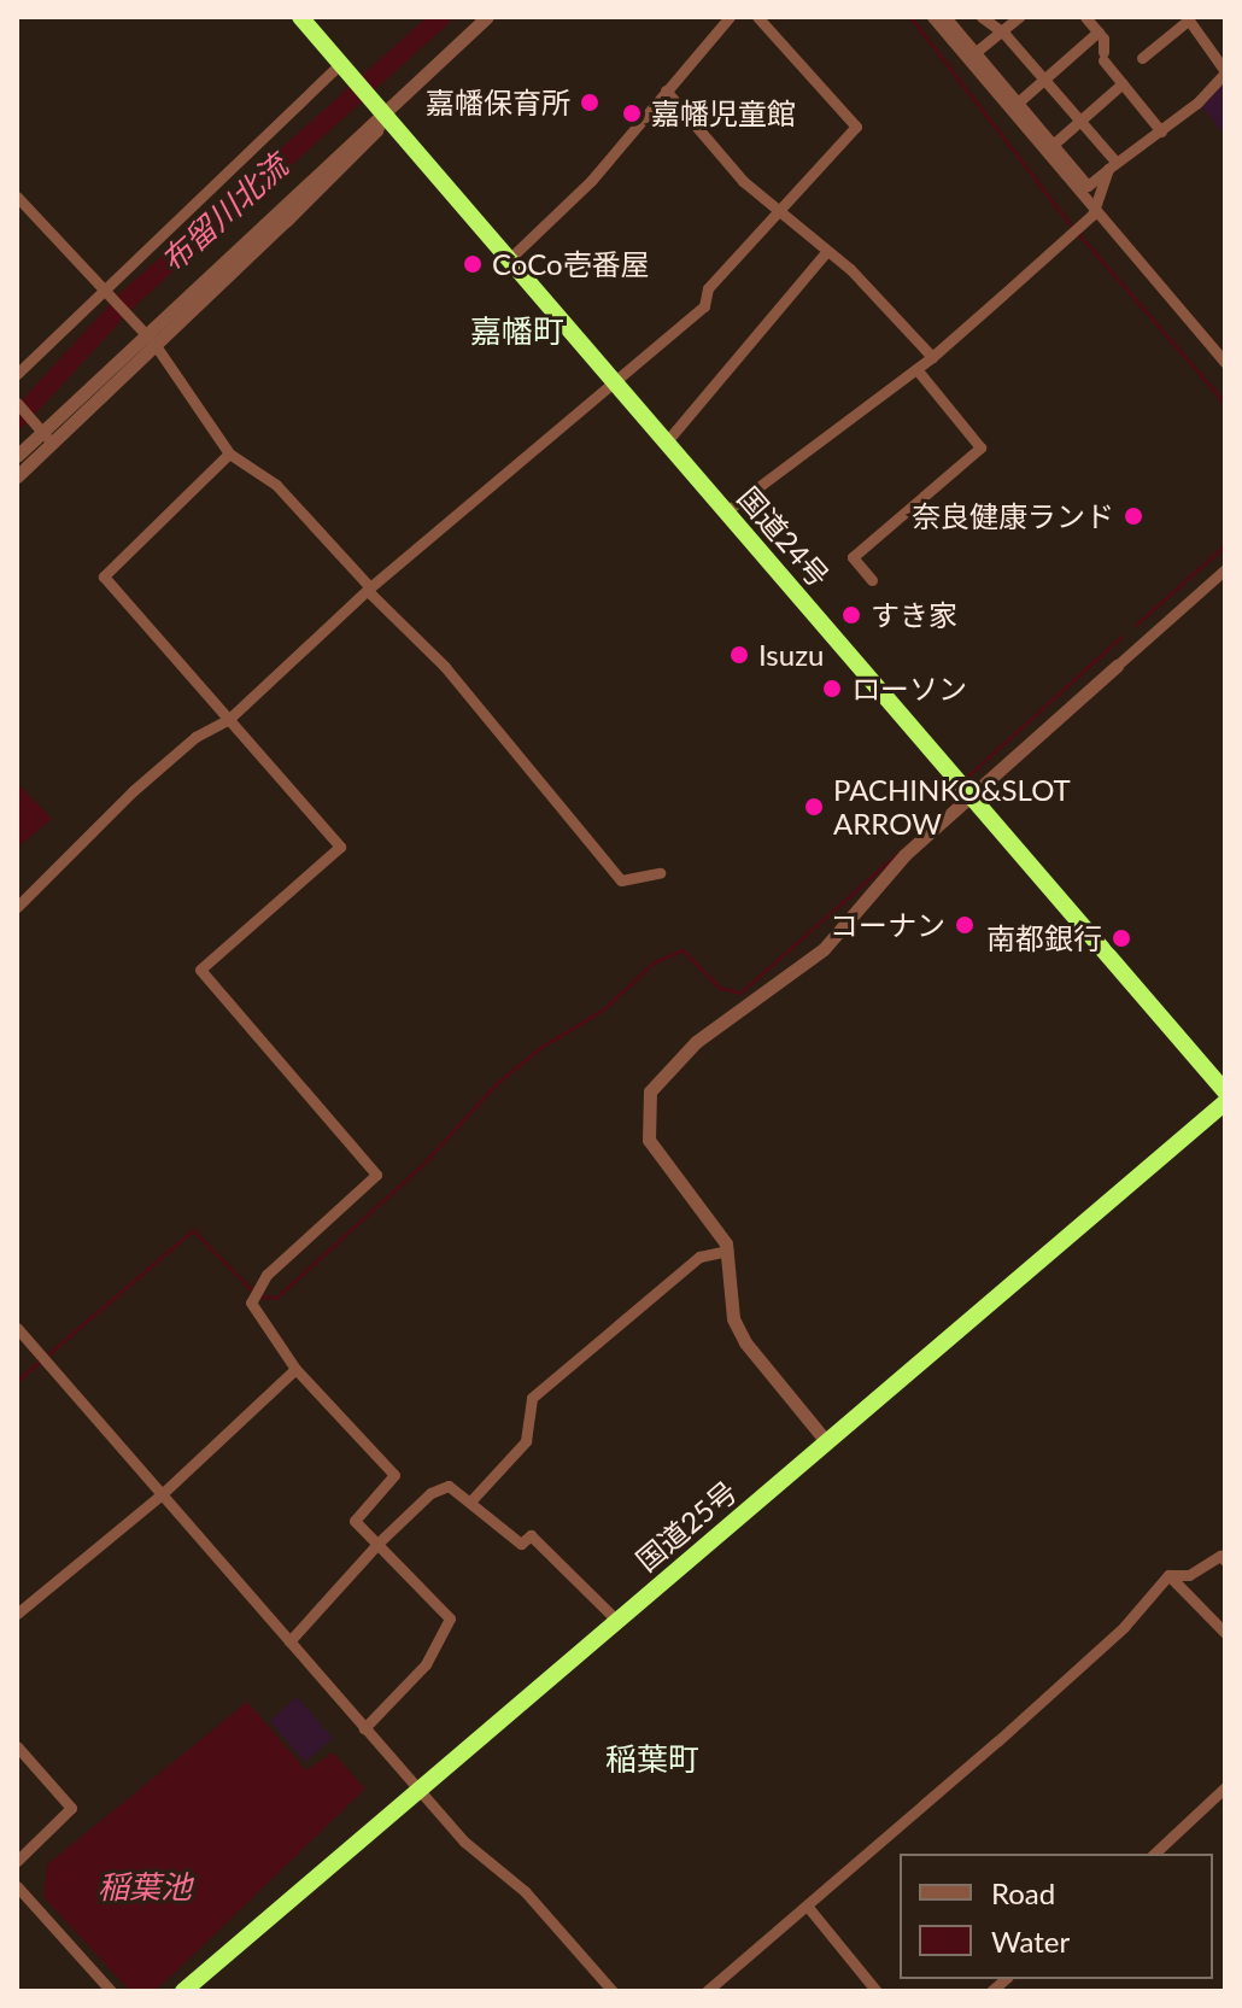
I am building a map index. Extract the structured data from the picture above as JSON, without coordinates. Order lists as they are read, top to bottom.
{
  "streets": {
    "highway": ["国道24号", "国道25号"]
  },
  "districts": ["嘉幡町", "稲葉町"],
  "water": ["布留川北流", "稲葉池"],
  "places": [
    "嘉幡保育所",
    "嘉幡児童館",
    "CoCo壱番屋",
    "奈良健康ランド",
    "すき家",
    "Isuzu",
    "ローソン",
    "PACHINKO&SLOT ARROW",
    "コーナン",
    "南都銀行"
  ],
  "legend": ["Road", "Water"]
}
